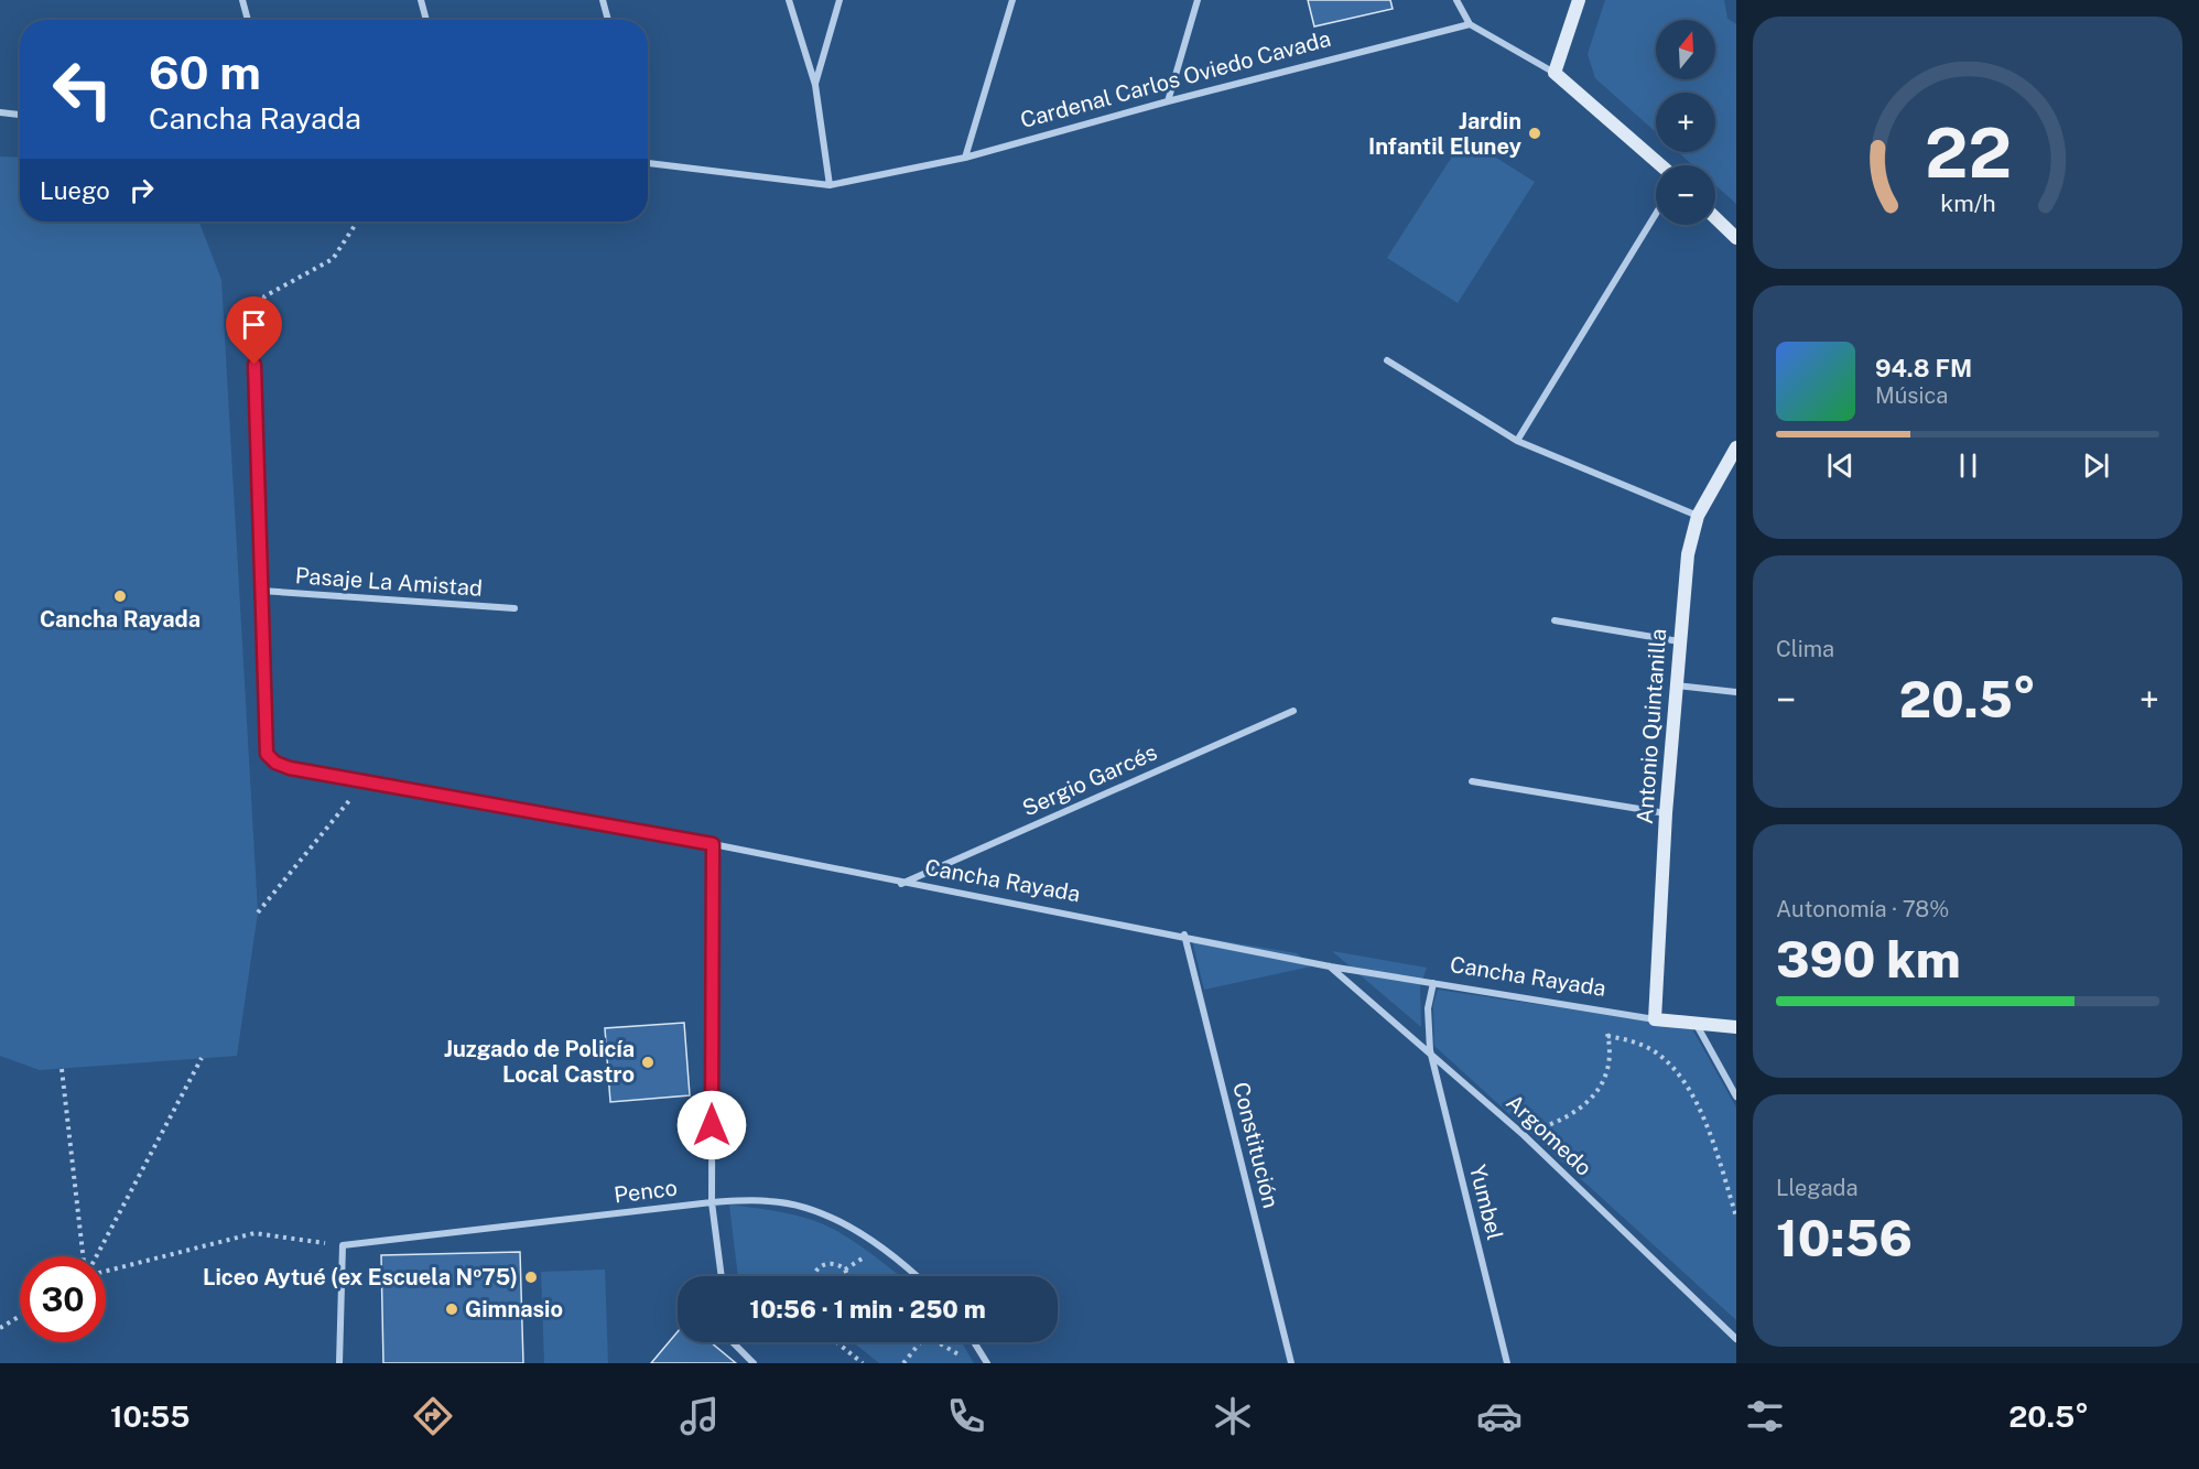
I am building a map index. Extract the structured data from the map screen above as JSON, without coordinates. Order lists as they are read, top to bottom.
{
  "streets": {
    "street": [
      "Cardenal Carlos Oviedo Cavada",
      "Pasaje La Amistad",
      "Antonio Quintanilla",
      "Sergio Garcés",
      "Cancha Rayada",
      "Argomedo",
      "Constitución",
      "Penco",
      "Yumbel"
    ]
  },
  "crossings": [
    ["Pasaje La Amistad", "Cancha Rayada"],
    ["Antonio Quintanilla", "Cancha Rayada"],
    ["Sergio Garcés", "Cancha Rayada"],
    ["Cancha Rayada", "Argomedo"],
    ["Cancha Rayada", "Constitución"],
    ["Cancha Rayada", "Yumbel"],
    ["Argomedo", "Yumbel"]
  ],
  "places": [
    "Jardin Infantil Eluney",
    "Cancha Rayada",
    "Juzgado de Policía Local Castro",
    "Liceo Aytué (ex Escuela Nº75)",
    "Gimnasio"
  ],
  "north": "top",
  "page": {
    "map_buttons": ["+", "−"],
    "turn": ["60 m", "Cancha Rayada"],
    "then": "Luego",
    "song": ["94.8 FM", "Música"],
    "tile": [
      "Clima",
      ["Autonomía · 78%", "390 km"],
      ["Llegada", "10:56"]
    ],
    "heat": ["−", "20.5°", "+"],
    "limit": "30",
    "trip": "10:56 · 1 min · 250 m",
    "tabs": ["10:55", "20.5°"],
    "gauge": ["22", "km/h"]
  }
}
